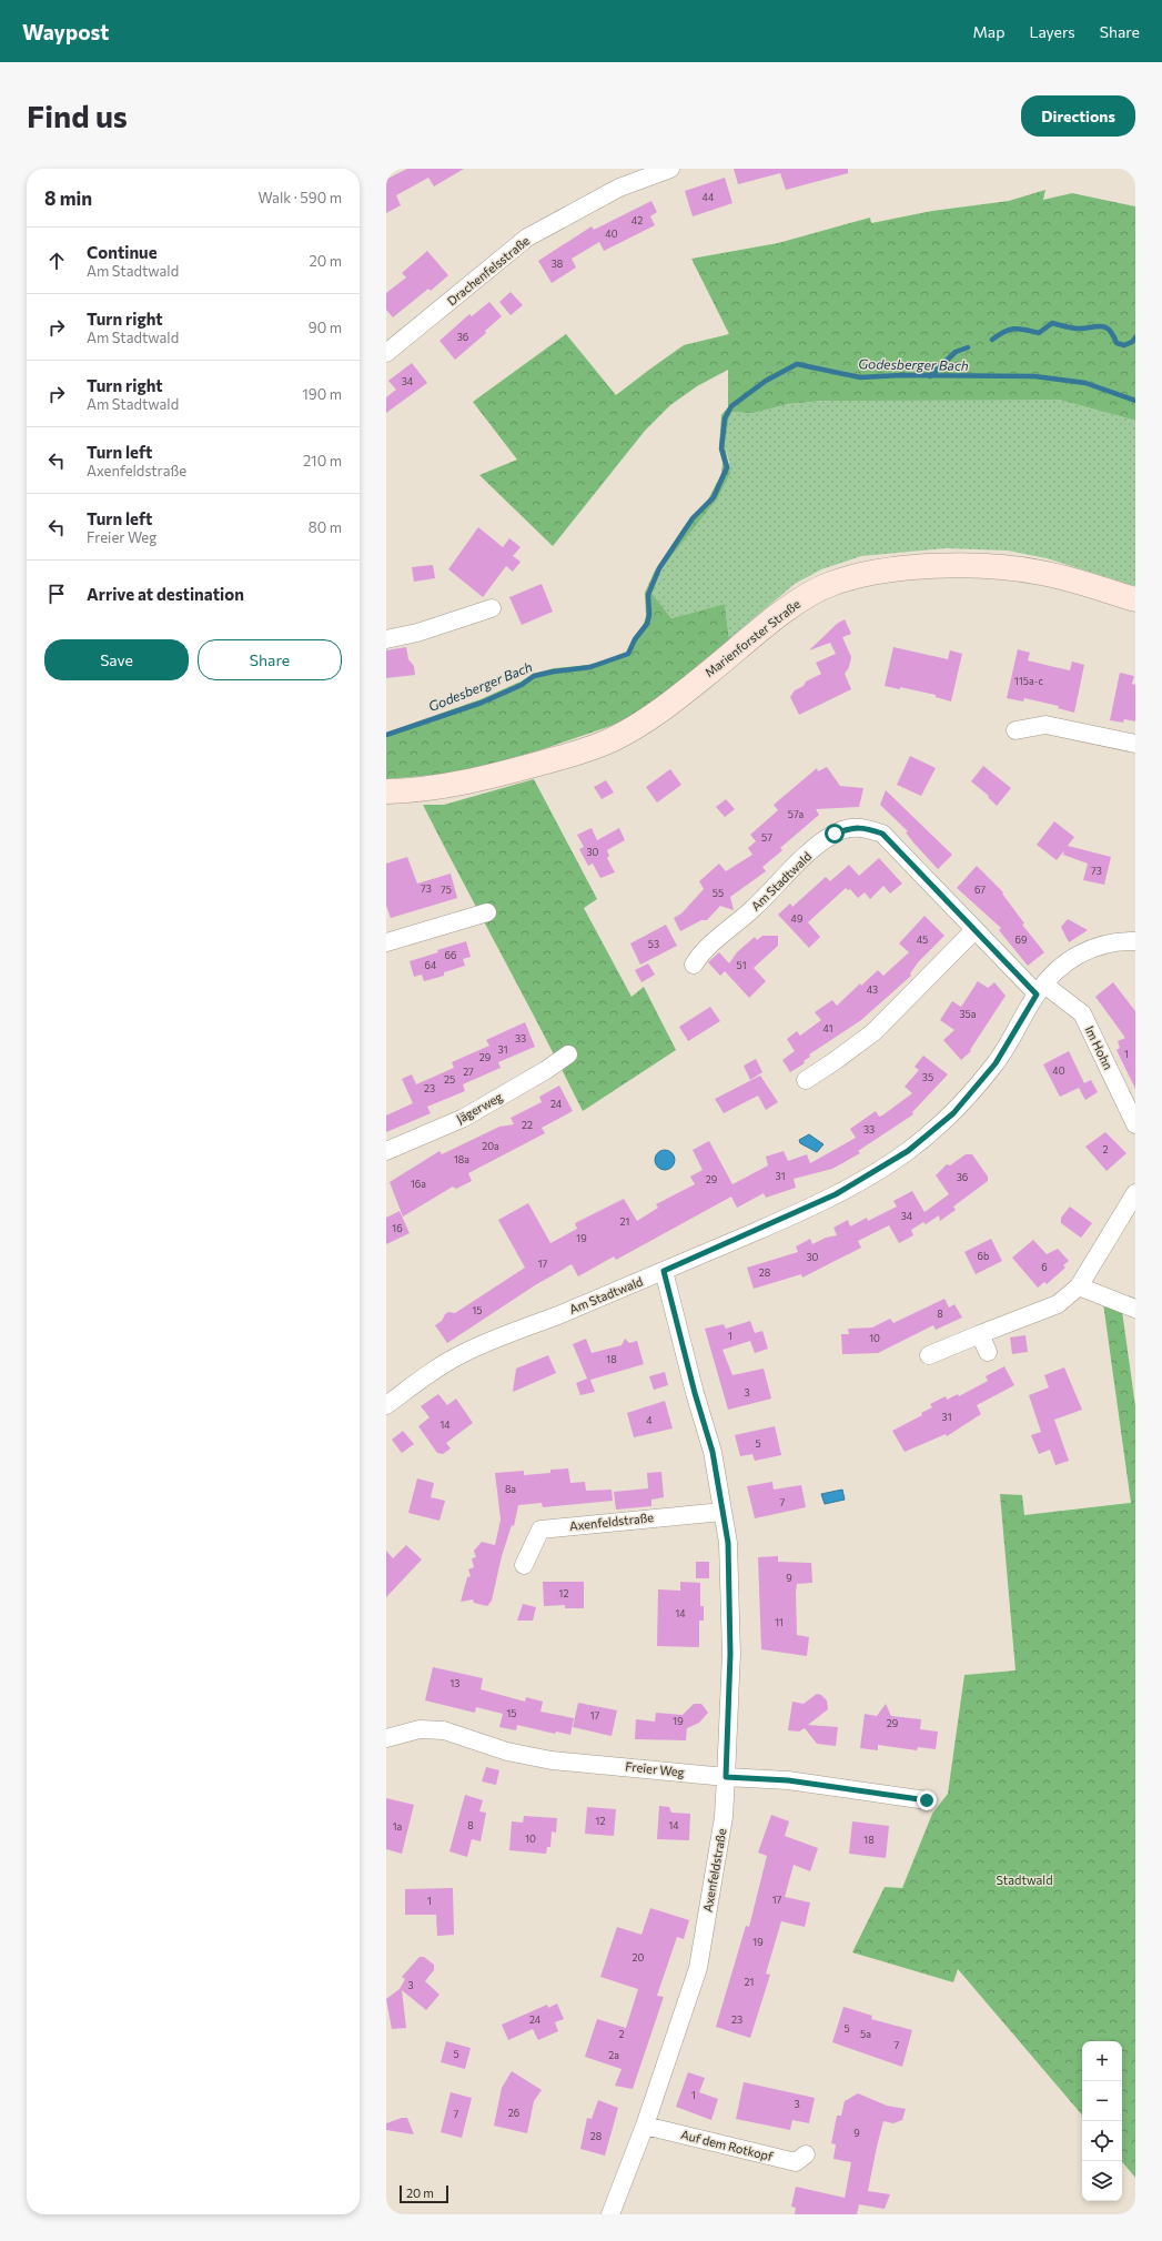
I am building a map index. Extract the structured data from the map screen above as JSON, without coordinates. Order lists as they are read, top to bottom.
{
  "streets": {
    "main road": ["Marienforster Straße"],
    "street": [
      "Drachenfelsstraße",
      "Am Stadtwald",
      "Im Hohn",
      "Jägerweg",
      "Axenfeldstraße",
      "Freier Weg",
      "Auf dem Rotkopf"
    ]
  },
  "crossings": [
    ["Am Stadtwald", "Im Hohn"],
    ["Am Stadtwald", "Axenfeldstraße"],
    ["Axenfeldstraße", "Freier Weg"],
    ["Axenfeldstraße", "Auf dem Rotkopf"]
  ],
  "water": ["Godesberger Bach"],
  "parks": ["Stadtwald"],
  "house_numbers": [
    "44",
    "42",
    "40",
    "38",
    "36",
    "34",
    "115a-c",
    "57a",
    "57",
    "30",
    "73",
    "73",
    "75",
    "67",
    "55",
    "49",
    "45",
    "69",
    "53",
    "66",
    "64",
    "51",
    "43",
    "35a",
    "41",
    "33",
    "31",
    "1",
    "29",
    "40",
    "27",
    "35",
    "25",
    "23",
    "24",
    "22",
    "33",
    "20a",
    "2",
    "18a",
    "31",
    "36",
    "29",
    "16a",
    "34",
    "21",
    "16",
    "19",
    "6b",
    "30",
    "17",
    "6",
    "28",
    "15",
    "8",
    "1",
    "10",
    "18",
    "3",
    "31",
    "4",
    "14",
    "5",
    "8a",
    "7",
    "9",
    "12",
    "14",
    "11",
    "13",
    "15",
    "17",
    "19",
    "29",
    "12",
    "8",
    "14",
    "1a",
    "10",
    "18",
    "17",
    "1",
    "19",
    "20",
    "21",
    "3",
    "24",
    "23",
    "5",
    "2",
    "5a",
    "7",
    "5",
    "2a",
    "1",
    "3",
    "26",
    "7",
    "9",
    "28"
  ],
  "scale_bar": "20 m",
  "page": {
    "header": "Waypost",
    "nav": ["Map", "Layers", "Share"],
    "buttons": [
      "Directions",
      ["Save", "Share"]
    ],
    "title": "Find us",
    "heading": ["8 min", "Walk · 590 m"],
    "list": [
      ["Continue", "Am Stadtwald", "20 m"],
      ["Turn right", "Am Stadtwald", "90 m"],
      ["Turn right", "Am Stadtwald", "190 m"],
      ["Turn left", "Axenfeldstraße", "210 m"],
      ["Turn left", "Freier Weg", "80 m"],
      "Arrive at destination"
    ],
    "map_buttons": ["+", "−"],
    "scale": "20 m"
  }
}
